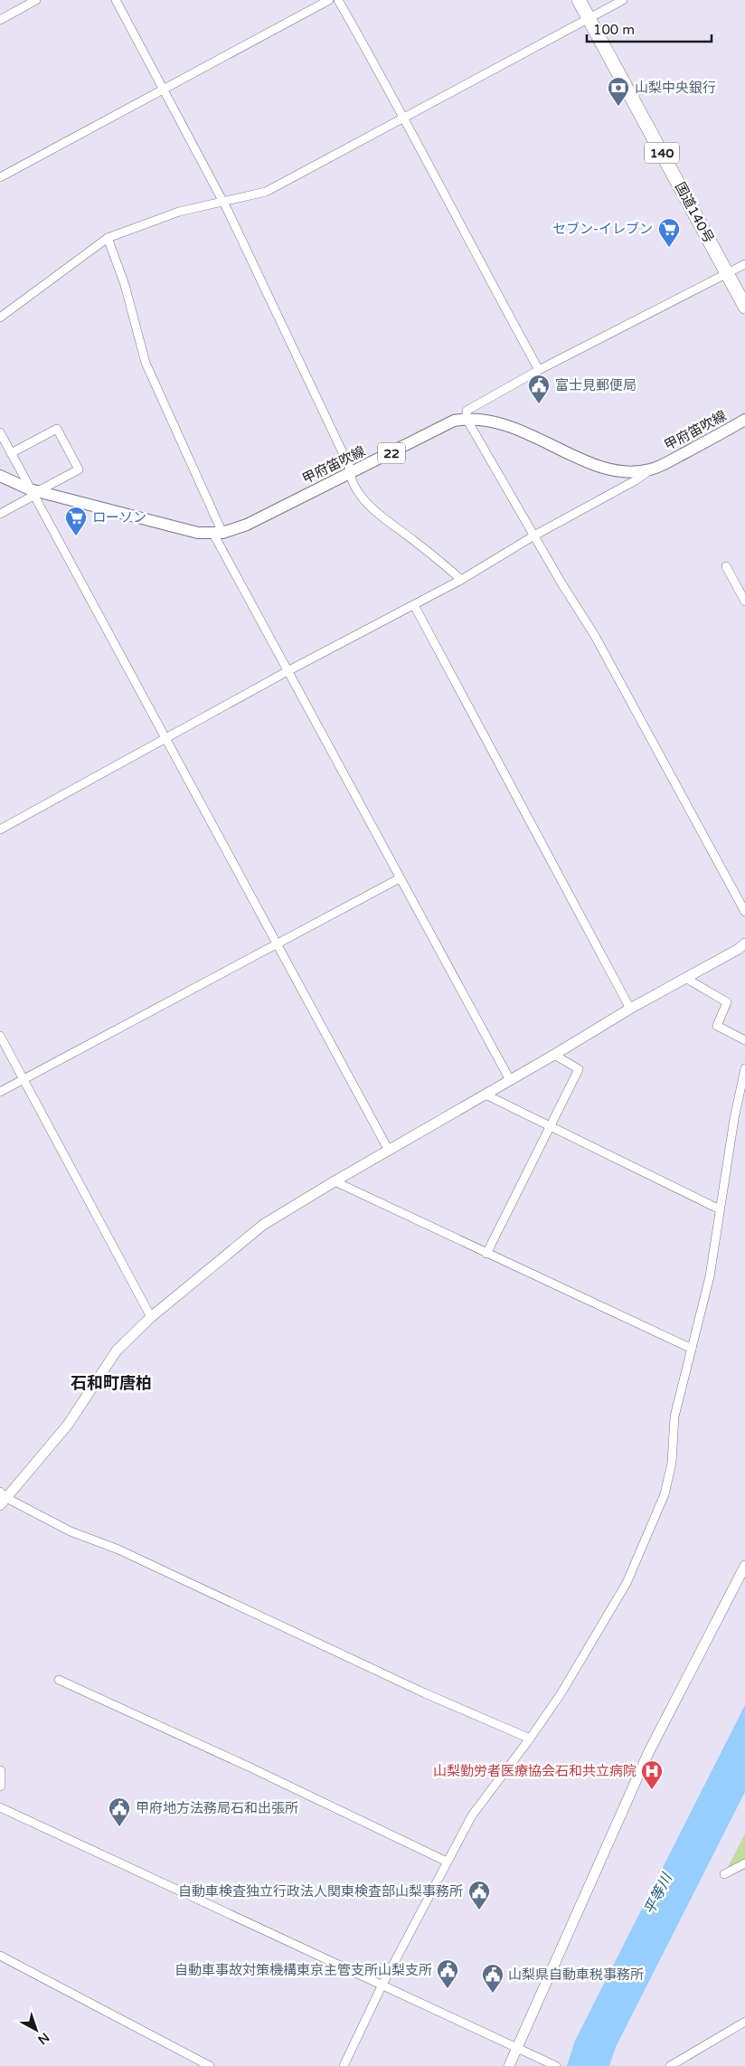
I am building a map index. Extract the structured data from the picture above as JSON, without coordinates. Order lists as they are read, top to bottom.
{
  "streets": {
    "highway": ["140", "国道140号"],
    "main road": ["甲府笛吹線", "22"]
  },
  "districts": ["石和町唐柏"],
  "water": ["平等川"],
  "places": {
    "bank": ["山梨中央銀行"],
    "supermarket": ["セブン-イレブン", "ローソン"],
    "public building": [
      "富士見郵便局",
      "甲府地方法務局石和出張所",
      "自動車検査独立行政法人関東検査部山梨事務所",
      "自動車事故対策機構東京主管支所山梨支所",
      "山梨県自動車税事務所"
    ],
    "hospital": ["山梨勤労者医療協会石和共立病院"]
  },
  "scale_bar": "100 m",
  "north": "bottom right"
}
